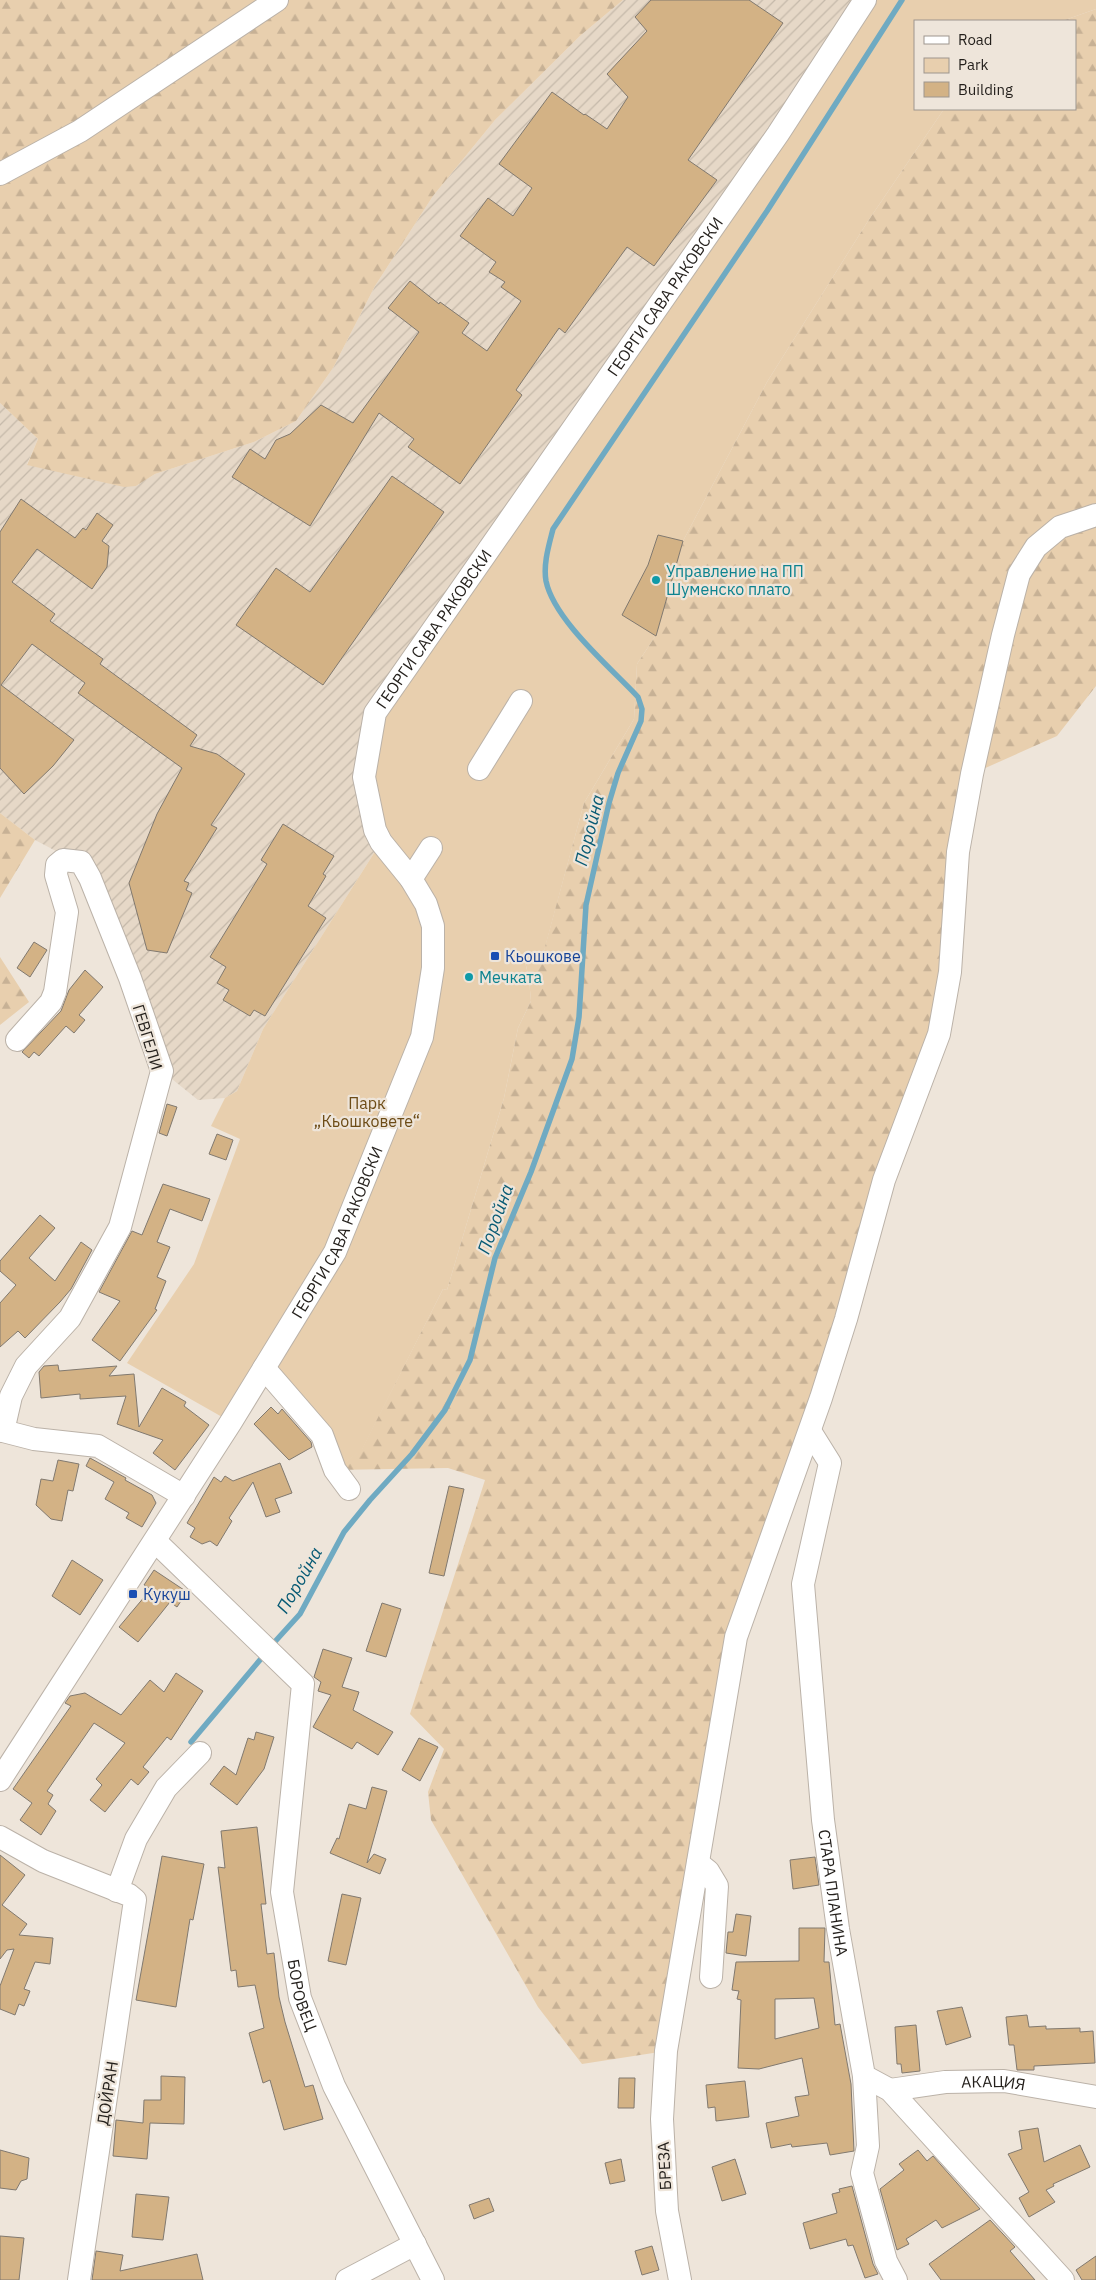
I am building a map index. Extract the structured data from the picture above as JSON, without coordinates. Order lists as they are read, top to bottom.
{
  "streets": {
    "street": [
      "ГЕОРГИ САВА РАКОВСКИ",
      "ГЕВГЕЛИ",
      "СТАРА ПЛАНИНА",
      "БОРОВЕЦ",
      "АКАЦИЯ",
      "ДОЙРАН",
      "БРЕЗА"
    ]
  },
  "crossings": [
    ["ГЕОРГИ САВА РАКОВСКИ", "БОРОВЕЦ"],
    ["СТАРА ПЛАНИНА", "БРЕЗА"]
  ],
  "water": ["Поройна"],
  "parks": ["Парк „Кьошковете“"],
  "places": {
    "other": ["Управление на ПП Шуменско плато", "Мечката"],
    "transit": ["Кьошкове", "Кукуш"]
  },
  "legend": ["Road", "Park", "Building"]
}
